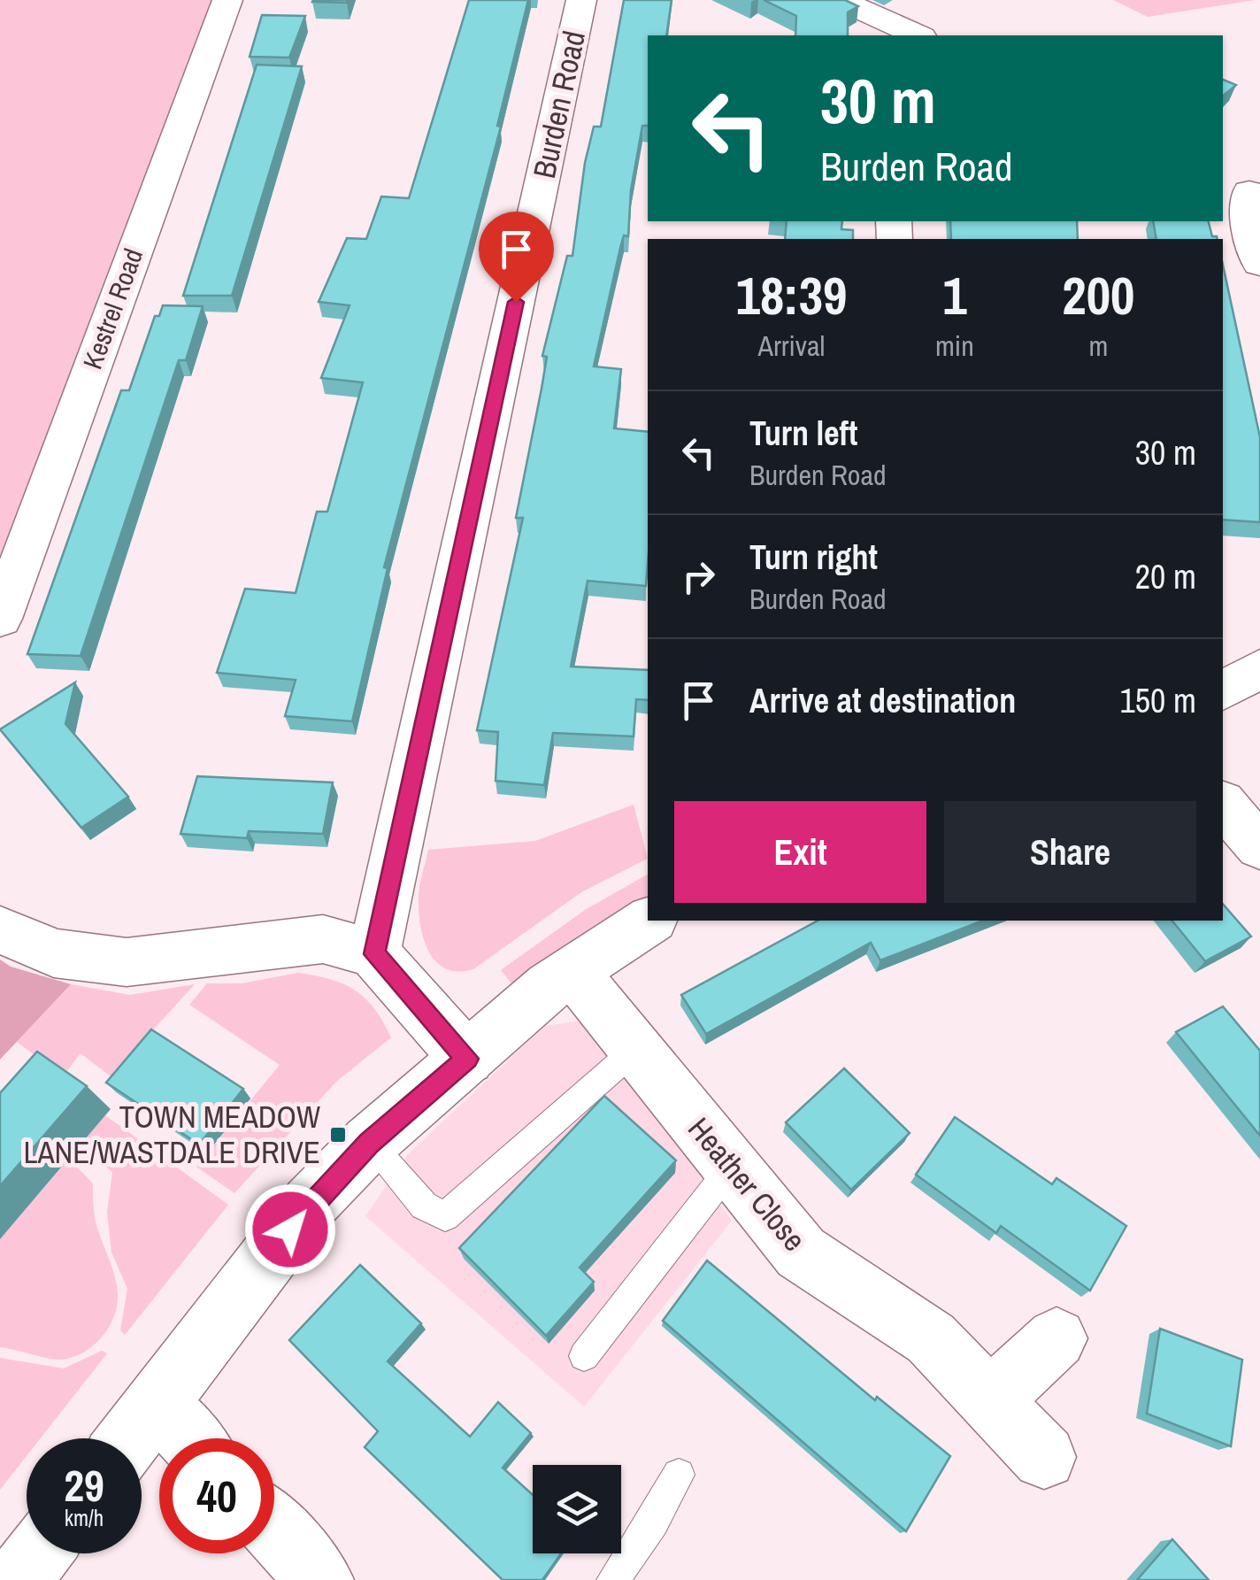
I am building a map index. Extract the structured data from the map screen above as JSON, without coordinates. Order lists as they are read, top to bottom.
{
  "streets": {
    "street": ["Burden Road", "Kestrel Road", "Heather Close"]
  },
  "places": {
    "transit": ["TOWN MEADOW LANE/WASTDALE DRIVE"]
  },
  "page": {
    "turn": ["30 m", "Burden Road"],
    "eta": [
      "18:39",
      "Arrival",
      "1",
      "min",
      "200",
      "m"
    ],
    "list": [
      {
        "name": "Turn left",
        "note": "Burden Road",
        "value": "30 m"
      },
      {
        "name": "Turn right",
        "note": "Burden Road",
        "value": "20 m"
      },
      {
        "name": "Arrive at destination",
        "value": "150 m"
      }
    ],
    "buttons": ["Exit", "Share"],
    "speed": "29 km/h",
    "limit": "40"
  }
}
